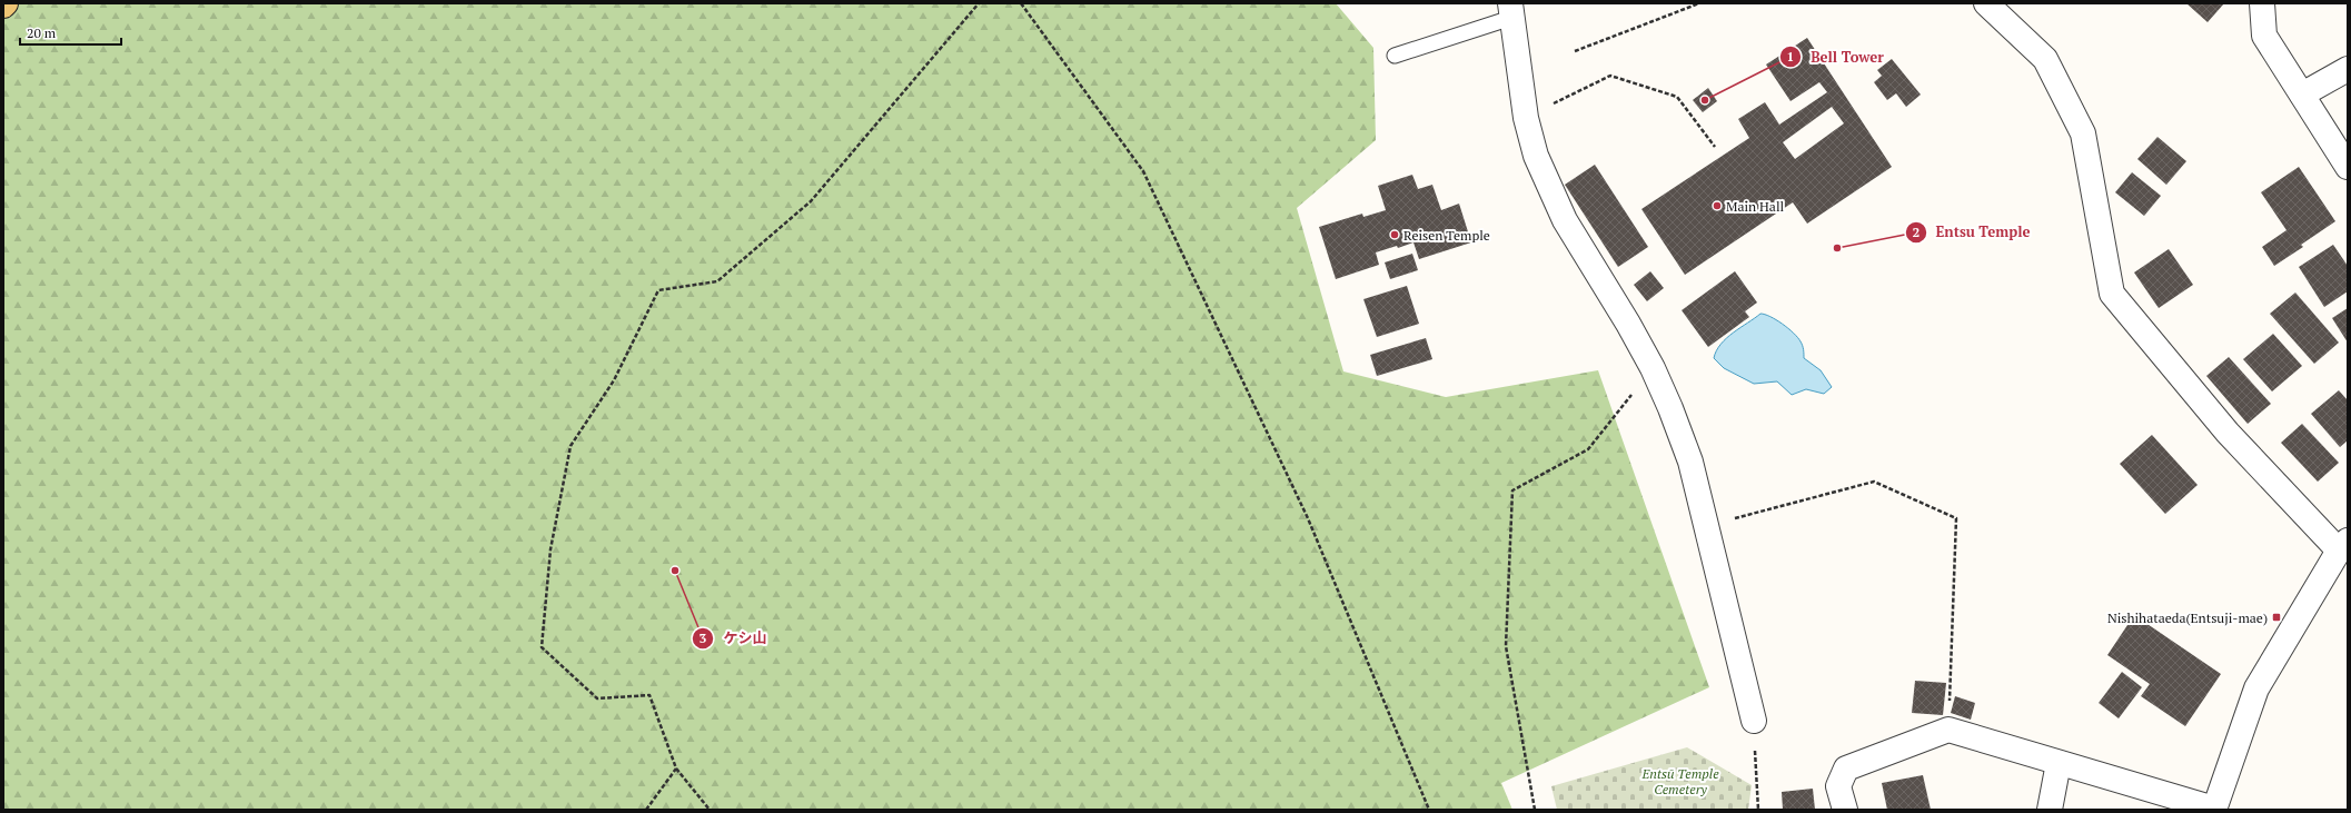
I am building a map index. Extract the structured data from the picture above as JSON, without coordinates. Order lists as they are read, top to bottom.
{
  "parks": ["Entsū Temple Cemetery"],
  "places": {
    "other": [
      "Bell Tower",
      "Main Hall",
      "Reisen Temple",
      "Entsu Temple",
      "ケシ山"
    ],
    "transit": ["Nishihataeda(Entsuji-mae)"]
  },
  "scale_bar": "20 m"
}
